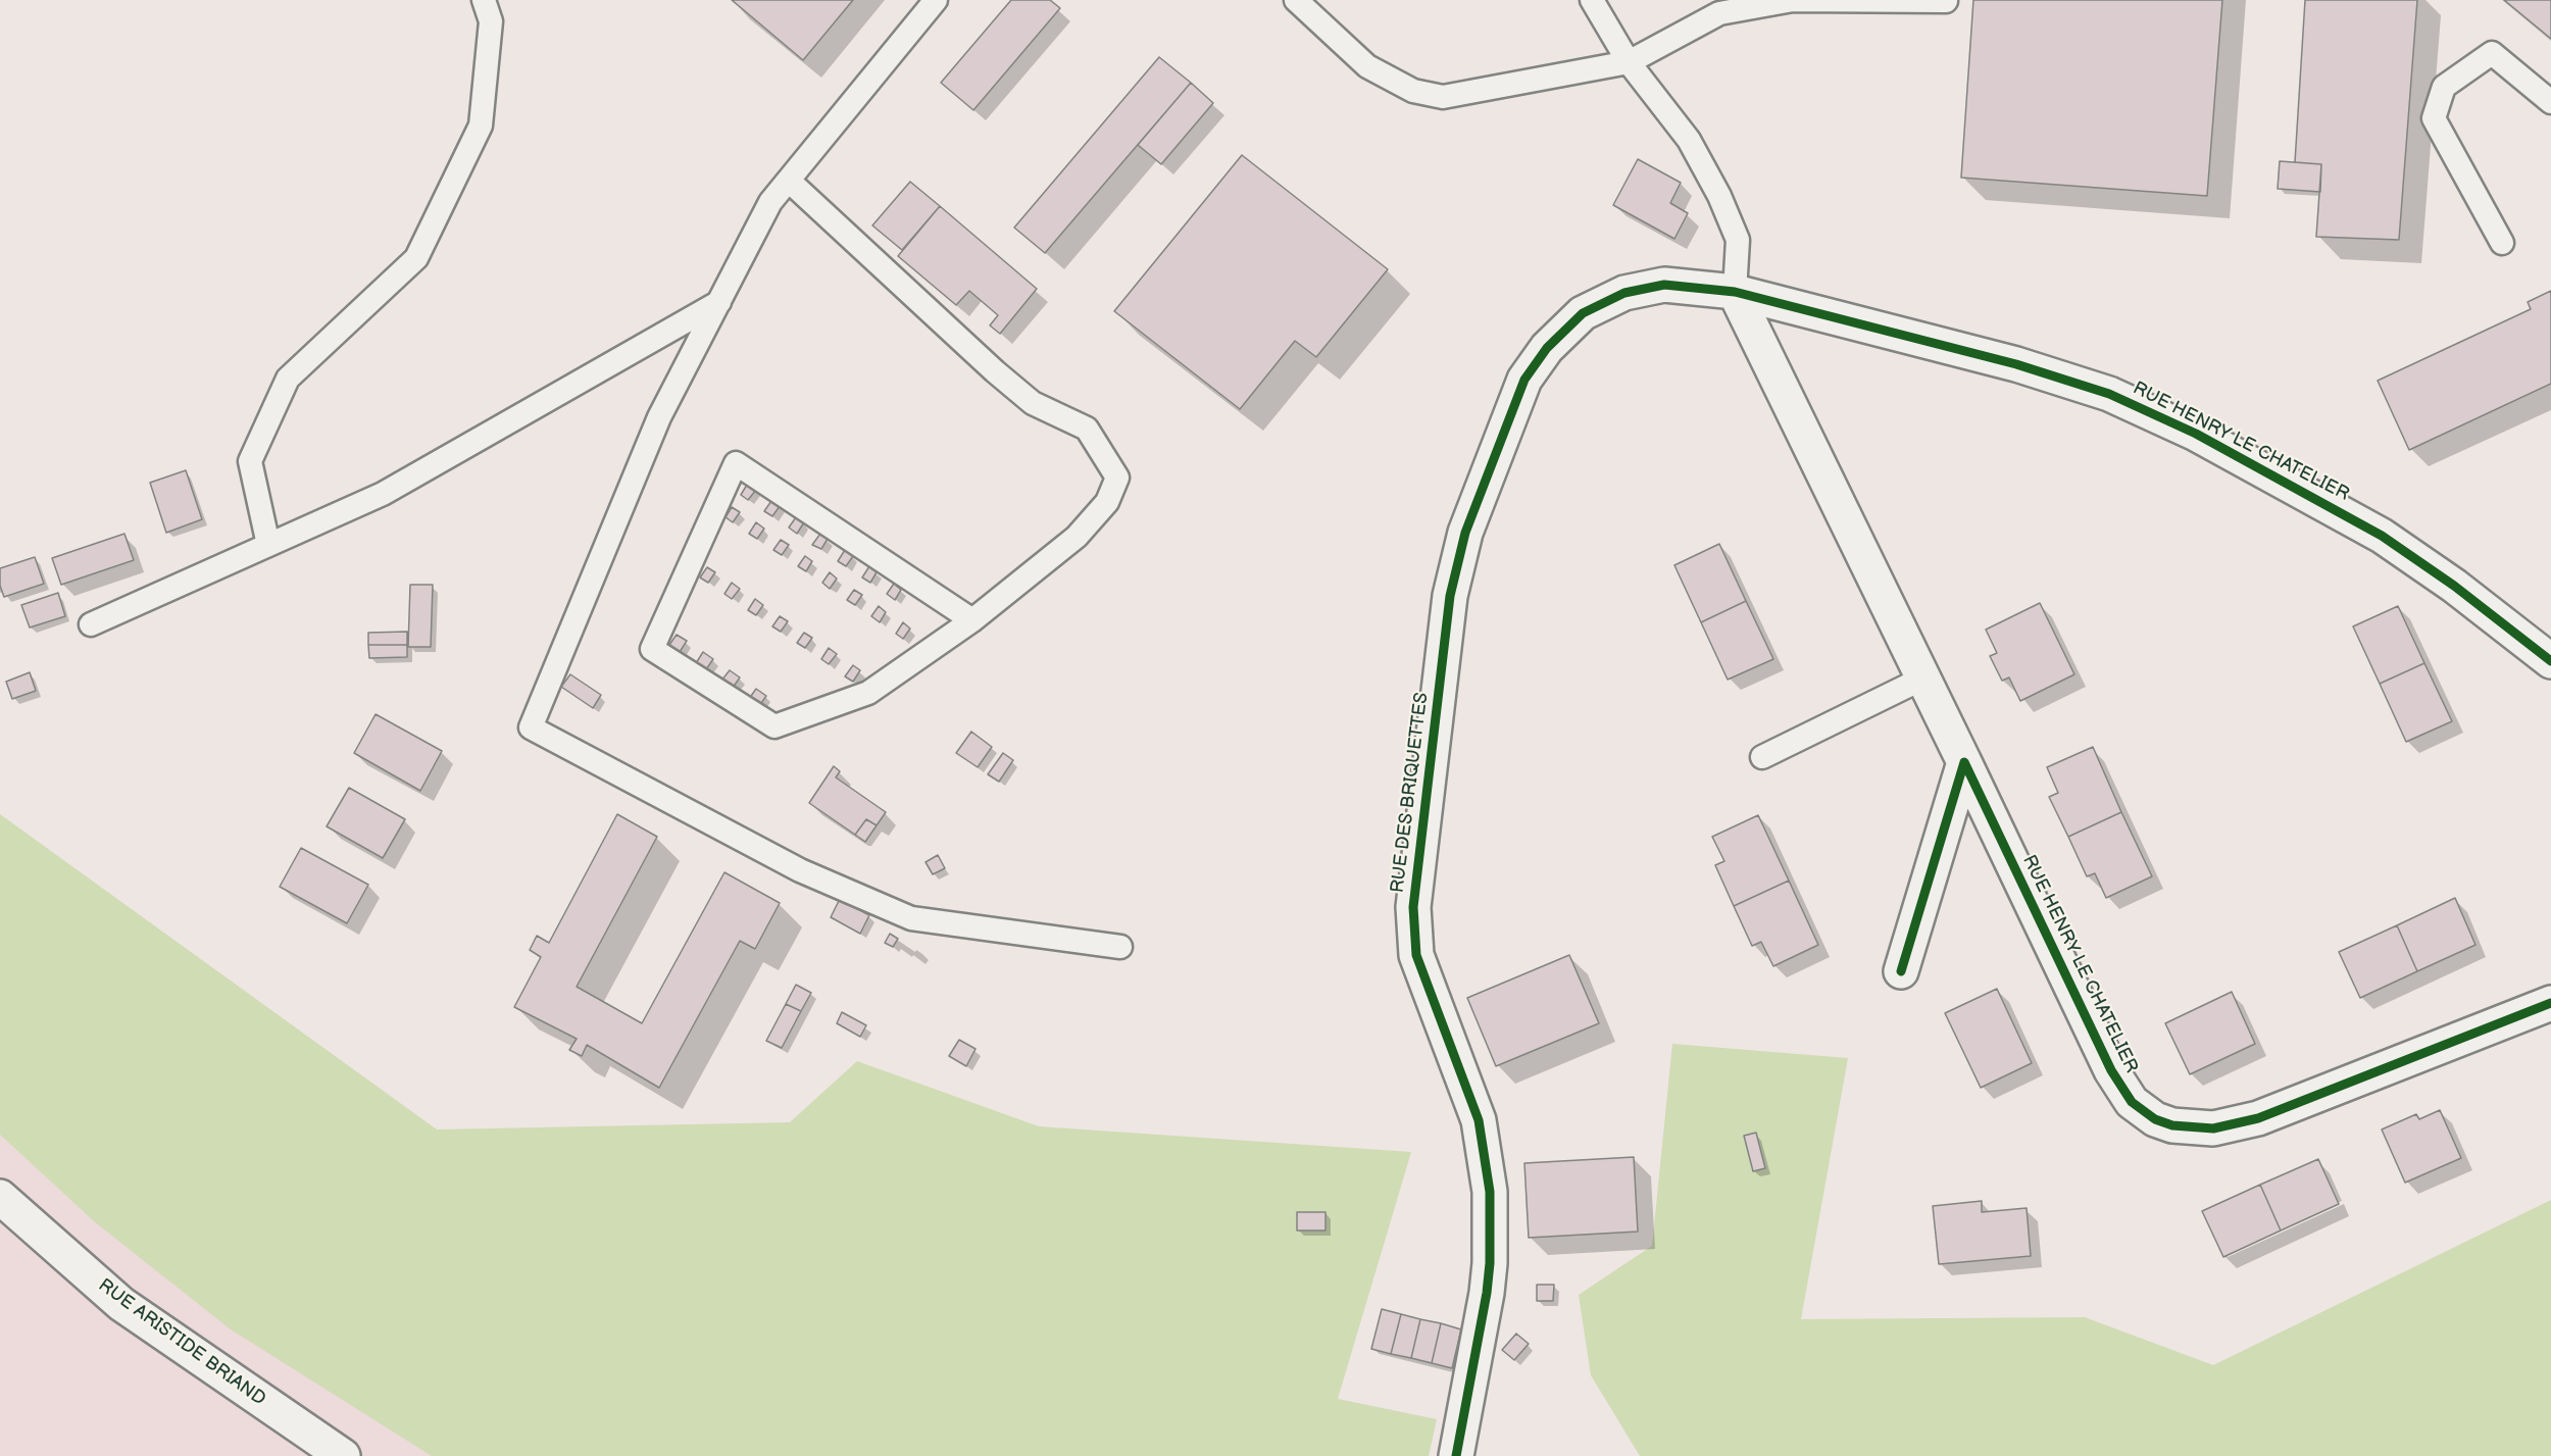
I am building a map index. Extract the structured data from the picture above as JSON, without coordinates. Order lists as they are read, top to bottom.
{
  "streets": {
    "street": ["RUE HENRY LE CHATELIER", "RUE DES BRIQUETTES", "RUE ARISTIDE BRIAND"]
  },
  "crossings": [
    ["RUE HENRY LE CHATELIER", "RUE DES BRIQUETTES"]
  ]
}
